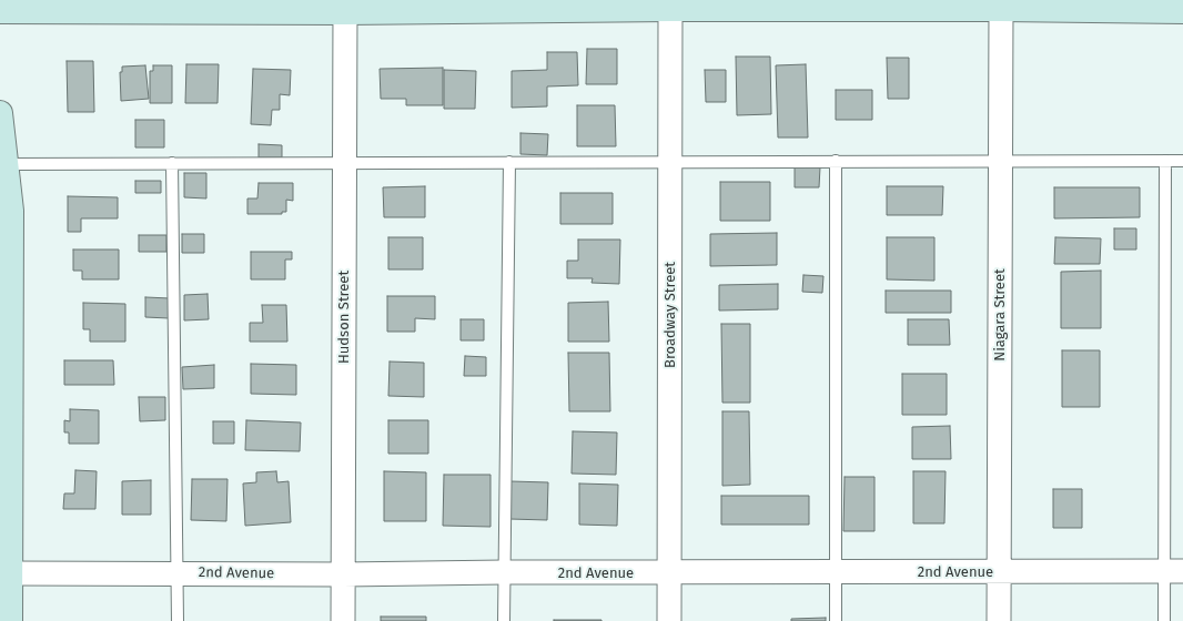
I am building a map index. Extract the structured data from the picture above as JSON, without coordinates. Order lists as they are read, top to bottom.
{
  "streets": {
    "street": [
      "Broadway Street",
      "Niagara Street",
      "Hudson Street",
      "2nd Avenue"
    ]
  },
  "crossings": [
    ["Broadway Street", "2nd Avenue"],
    ["Niagara Street", "2nd Avenue"],
    ["Hudson Street", "2nd Avenue"]
  ]
}
